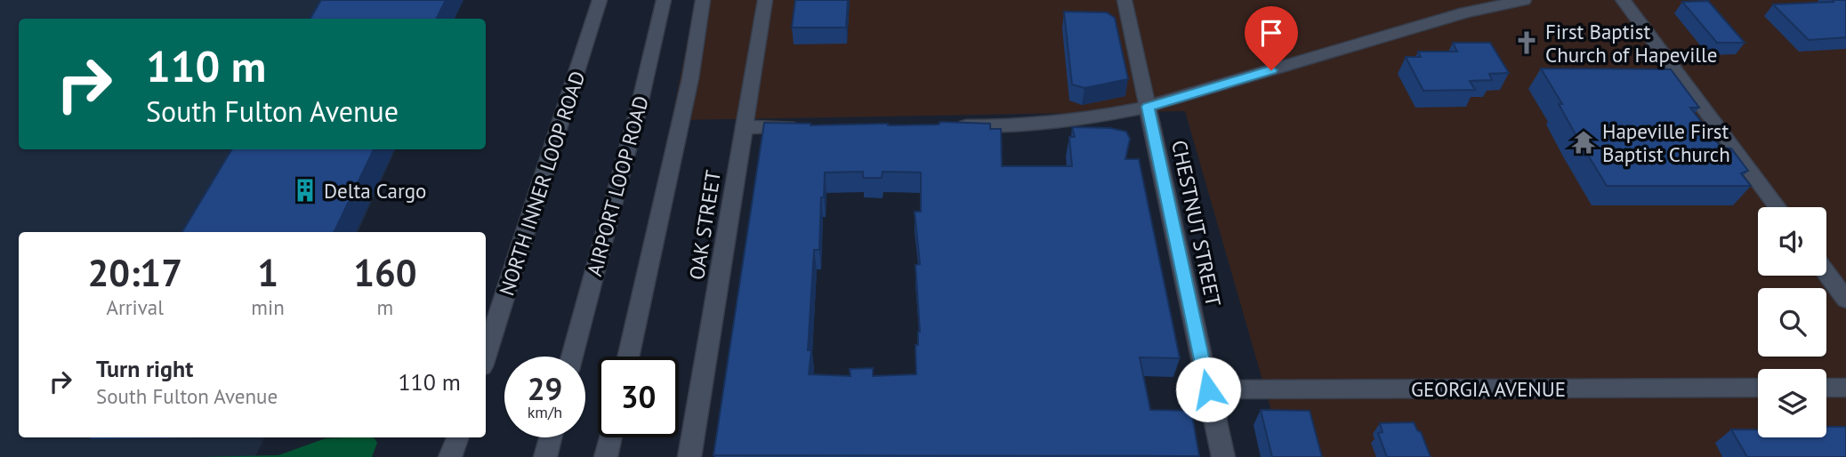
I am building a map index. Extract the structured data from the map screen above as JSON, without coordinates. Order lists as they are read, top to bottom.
{
  "streets": {
    "street": [
      "NORTH INNER LOOP ROAD",
      "AIRPORT LOOP ROAD",
      "CHESTNUT STREET",
      "OAK STREET",
      "GEORGIA AVENUE"
    ]
  },
  "crossings": [
    ["CHESTNUT STREET", "GEORGIA AVENUE"]
  ],
  "places": {
    "church": ["First Baptist Church of Hapeville"],
    "temple": ["Hapeville First Baptist Church"],
    "building": ["Delta Cargo"]
  },
  "page": {
    "turn": ["110 m", "South Fulton Avenue"],
    "eta": [
      "20:17",
      "Arrival",
      "1",
      "min",
      "160",
      "m"
    ],
    "list": [
      {
        "name": "Turn right",
        "note": "South Fulton Avenue",
        "value": "110 m"
      }
    ],
    "speed": "29 km/h",
    "limit": "30"
  }
}
